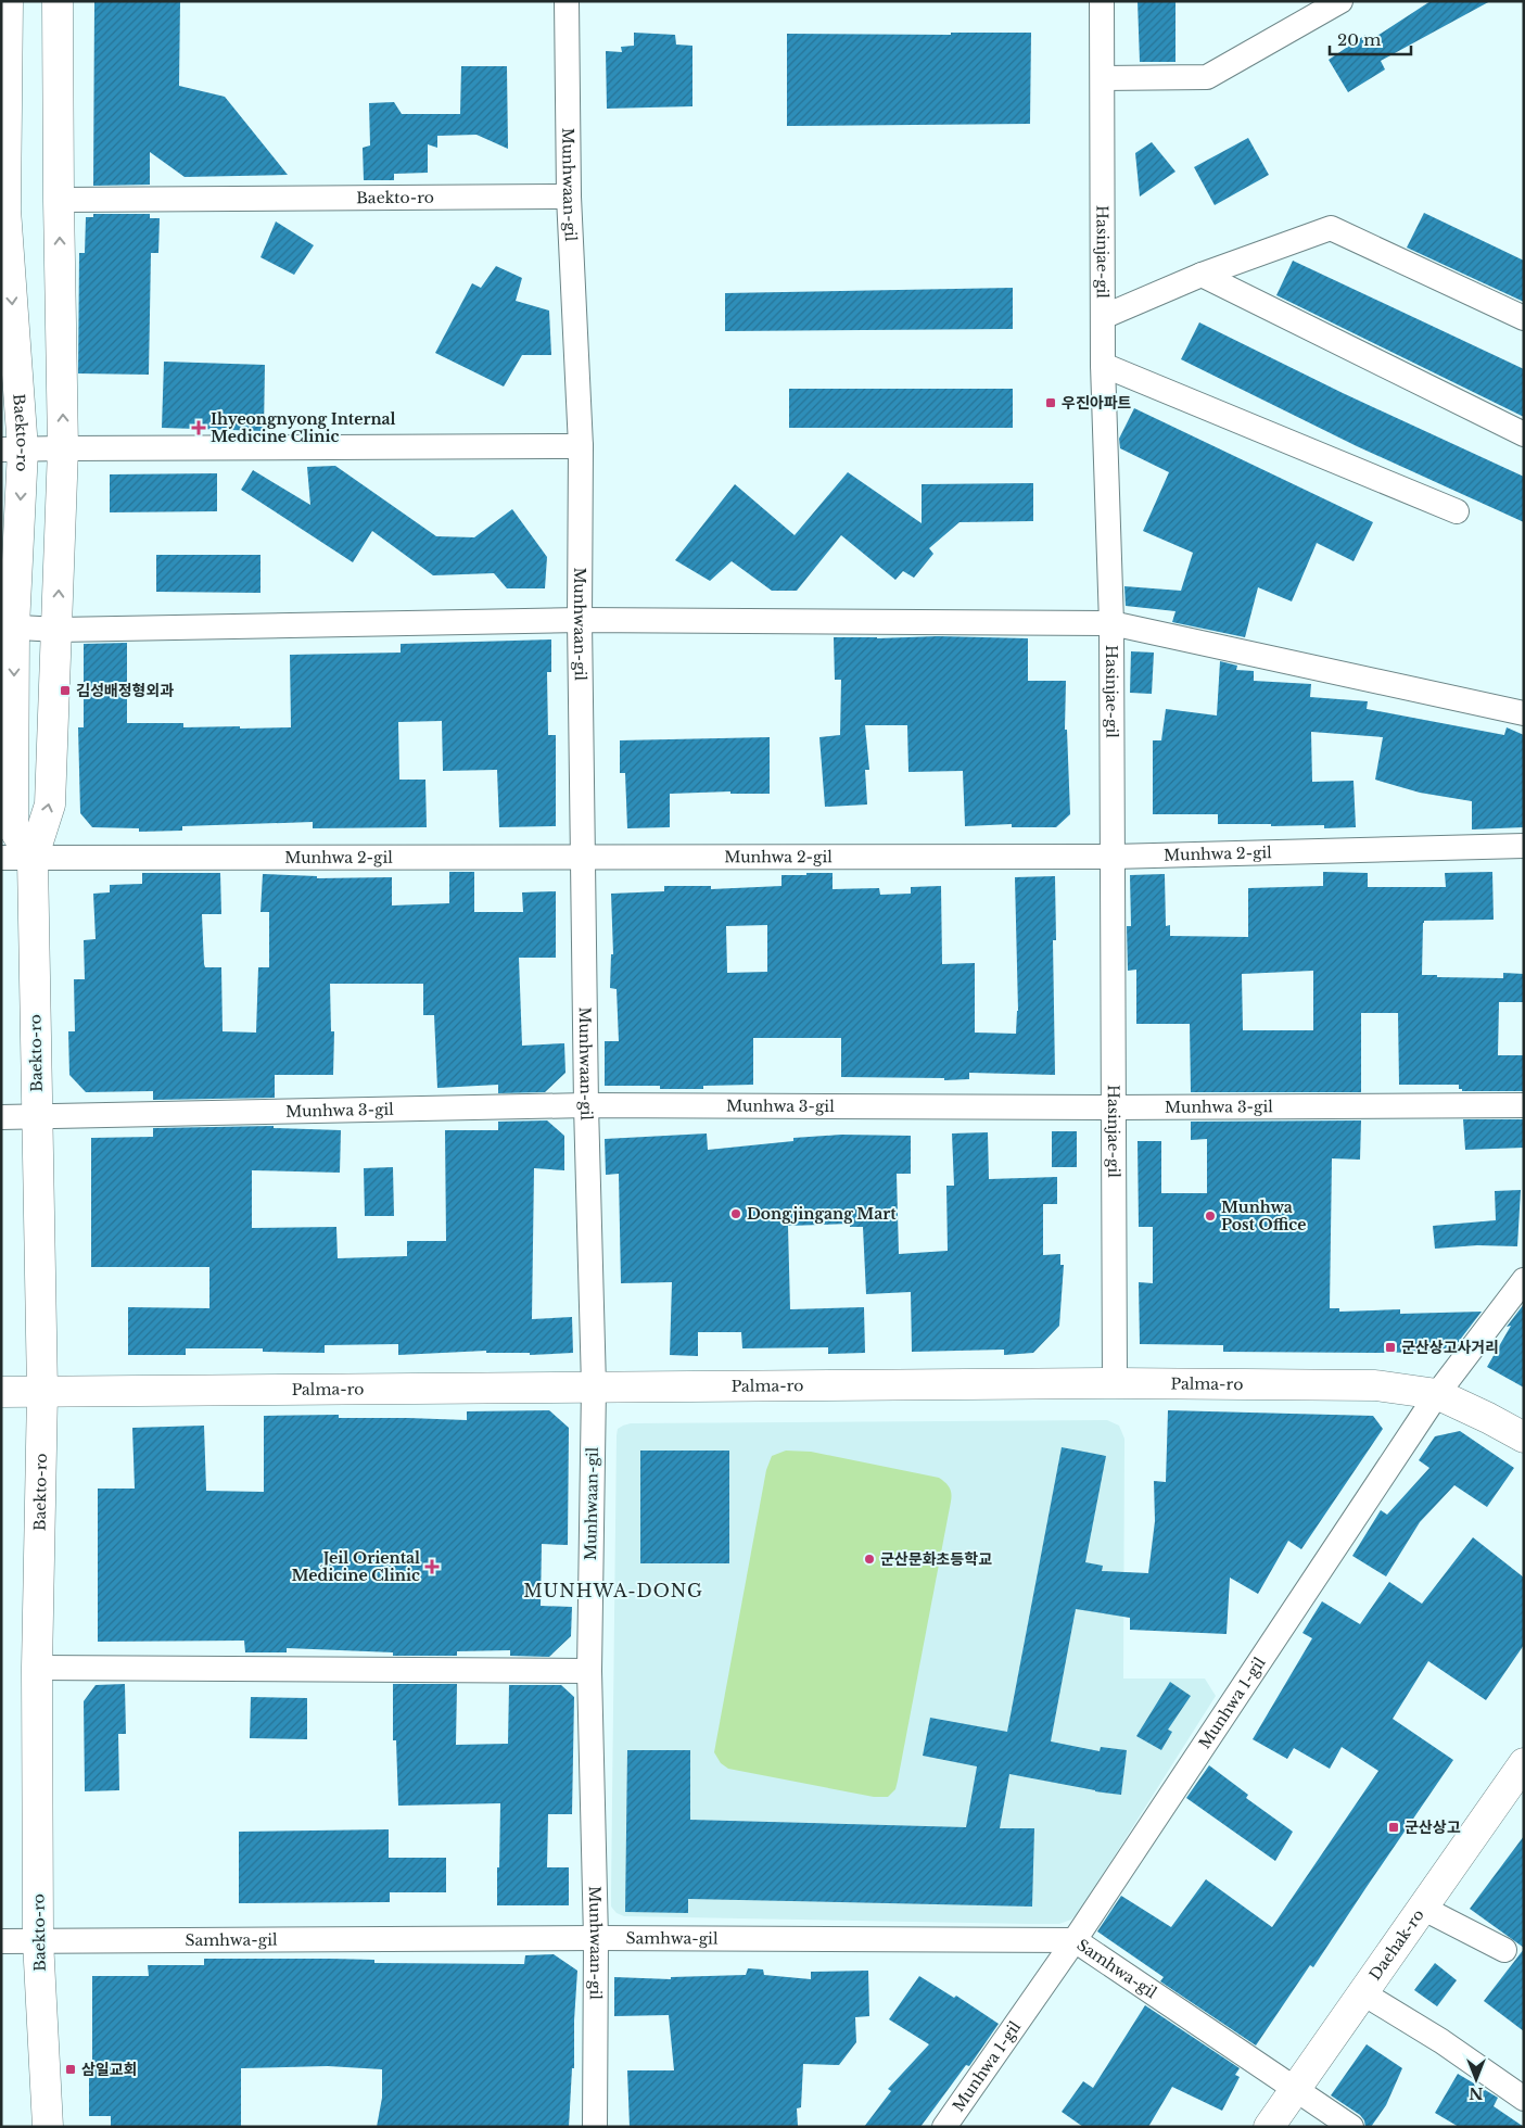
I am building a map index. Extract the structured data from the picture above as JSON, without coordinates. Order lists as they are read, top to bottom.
{
  "streets": {
    "street": [
      "Munhwaan-gil",
      "Baekto-ro",
      "Hasinjae-gil",
      "Munhwa 2-gil",
      "Munhwa 3-gil",
      "Palma-ro",
      "Munhwa 1-gil",
      "Samhwa-gil",
      "Daehak-ro"
    ]
  },
  "crossings": [
    ["Munhwaan-gil", "Baekto-ro"],
    ["Munhwaan-gil", "Munhwa 2-gil"],
    ["Munhwaan-gil", "Munhwa 3-gil"],
    ["Munhwaan-gil", "Palma-ro"],
    ["Munhwaan-gil", "Samhwa-gil"],
    ["Baekto-ro", "Munhwa 2-gil"],
    ["Baekto-ro", "Munhwa 3-gil"],
    ["Baekto-ro", "Palma-ro"],
    ["Baekto-ro", "Samhwa-gil"],
    ["Hasinjae-gil", "Munhwa 2-gil"],
    ["Hasinjae-gil", "Munhwa 3-gil"],
    ["Hasinjae-gil", "Palma-ro"],
    ["Palma-ro", "Munhwa 1-gil"],
    ["Munhwa 1-gil", "Samhwa-gil"],
    ["Samhwa-gil", "Daehak-ro"]
  ],
  "districts": ["MUNHWA-DONG"],
  "places": {
    "transit": [
      "우진아파트",
      "김성배정형외과",
      "군산상고사거리",
      "군산상고",
      "삼일교회"
    ],
    "health": ["Ihyeongnyong Internal Medicine Clinic", "Jeil Oriental Medicine Clinic"],
    "other": ["Dongjingang Mart", "Munhwa Post Office", "군산문화초등학교"]
  },
  "scale_bar": "20 m",
  "north": "bottom"
}
